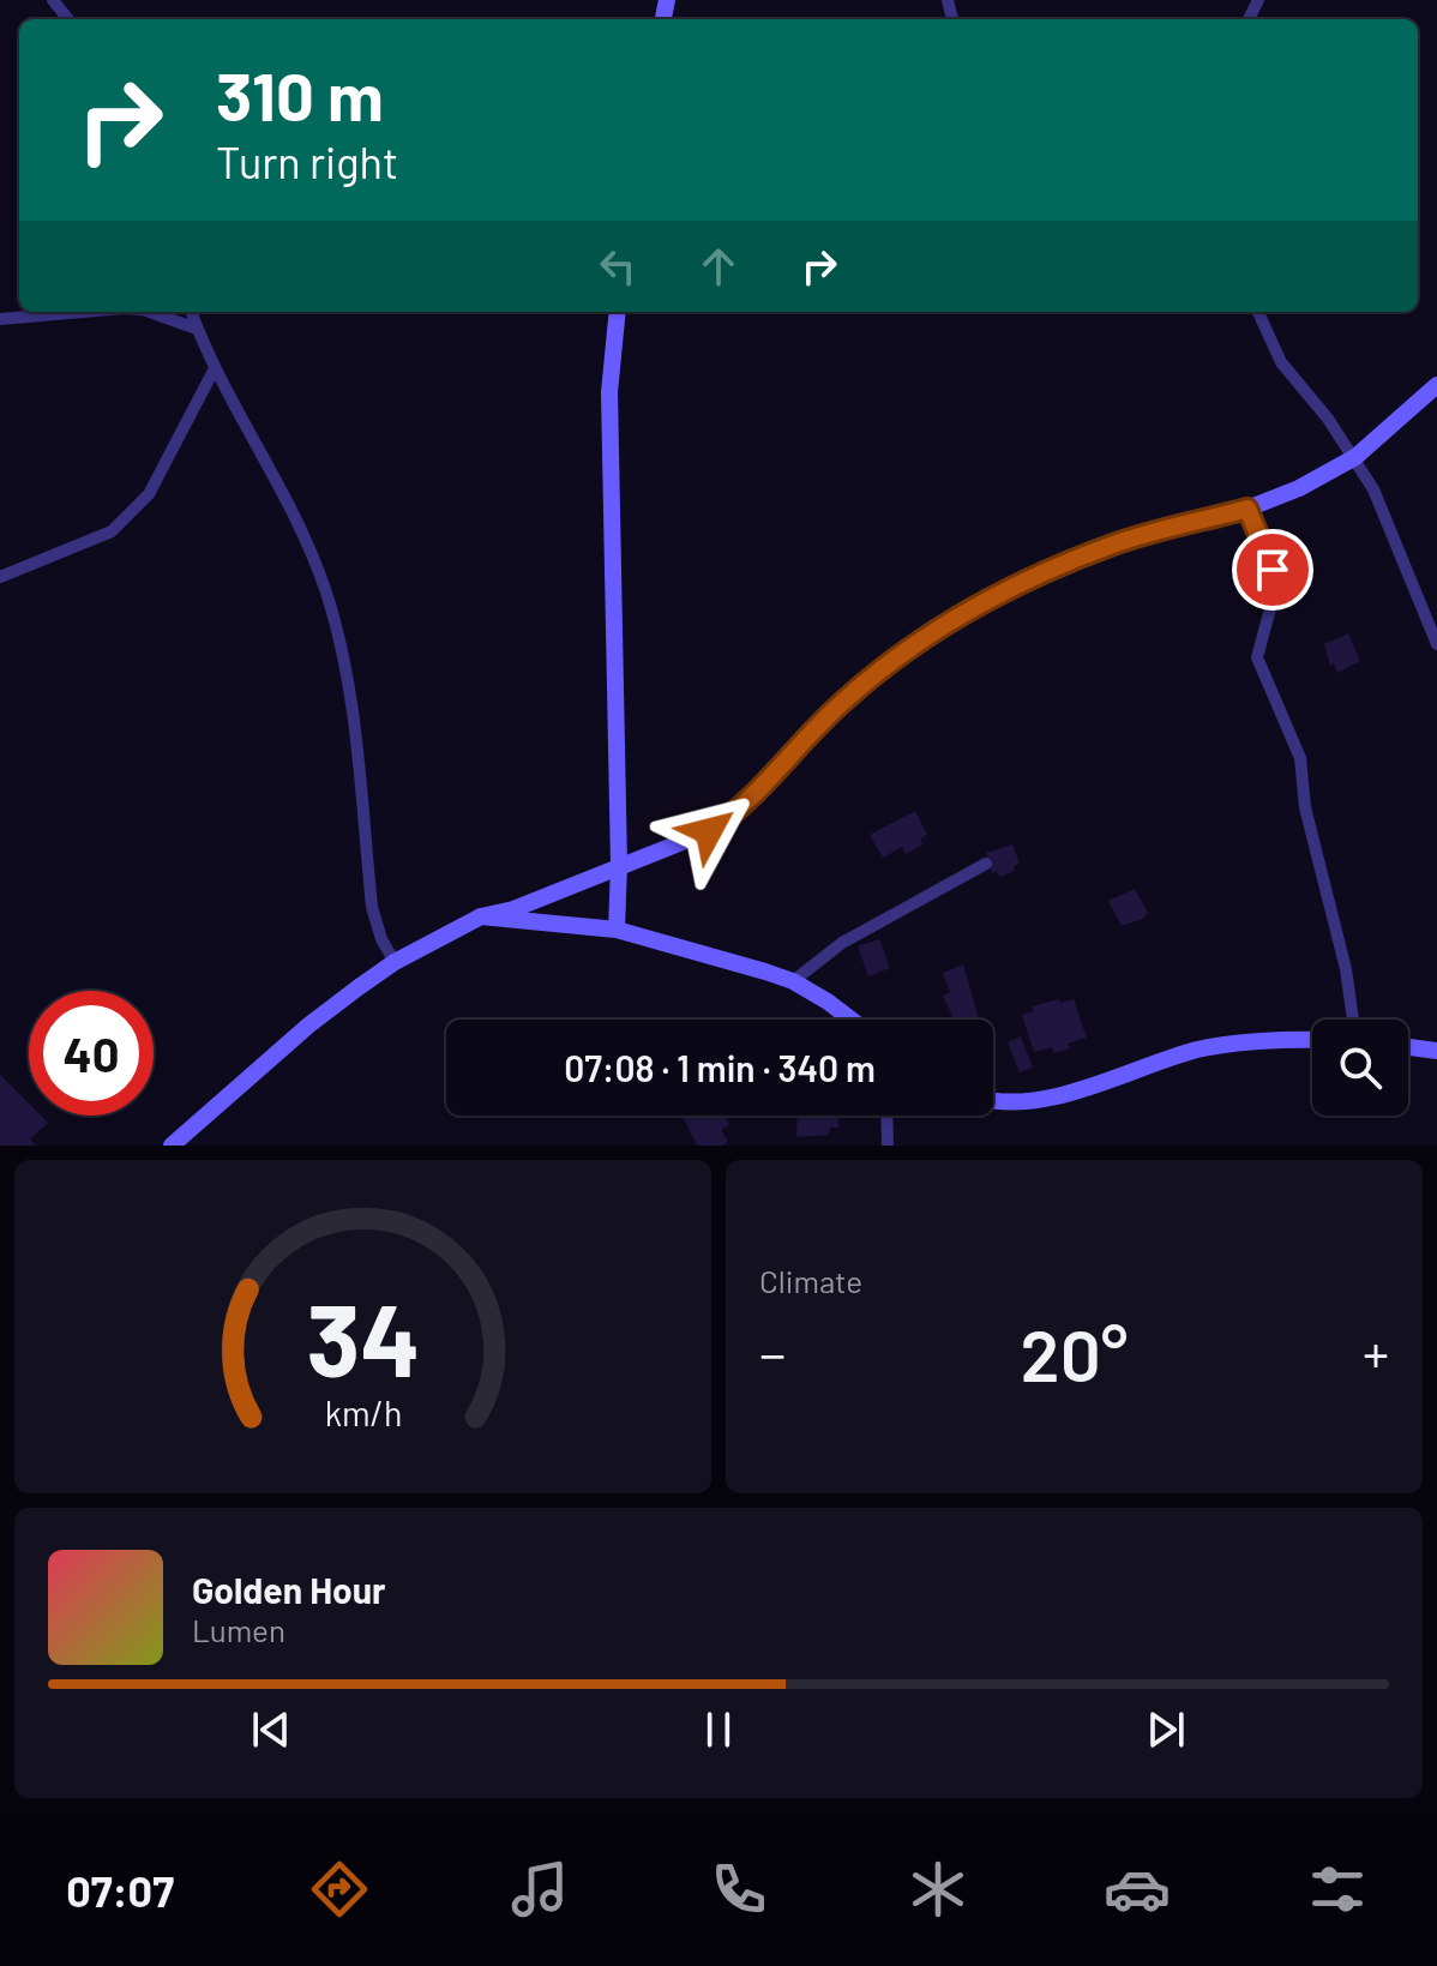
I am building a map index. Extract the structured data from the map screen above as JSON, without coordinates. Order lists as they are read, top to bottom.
{
  "page": {
    "turn": ["310 m", "Turn right"],
    "limit": "40",
    "trip": "07:08 · 1 min · 340 m",
    "tile": "Climate",
    "heat": ["−", "20°", "+"],
    "song": ["Golden Hour", "Lumen"],
    "tabs": "07:07",
    "gauge": ["34", "km/h"]
  }
}
